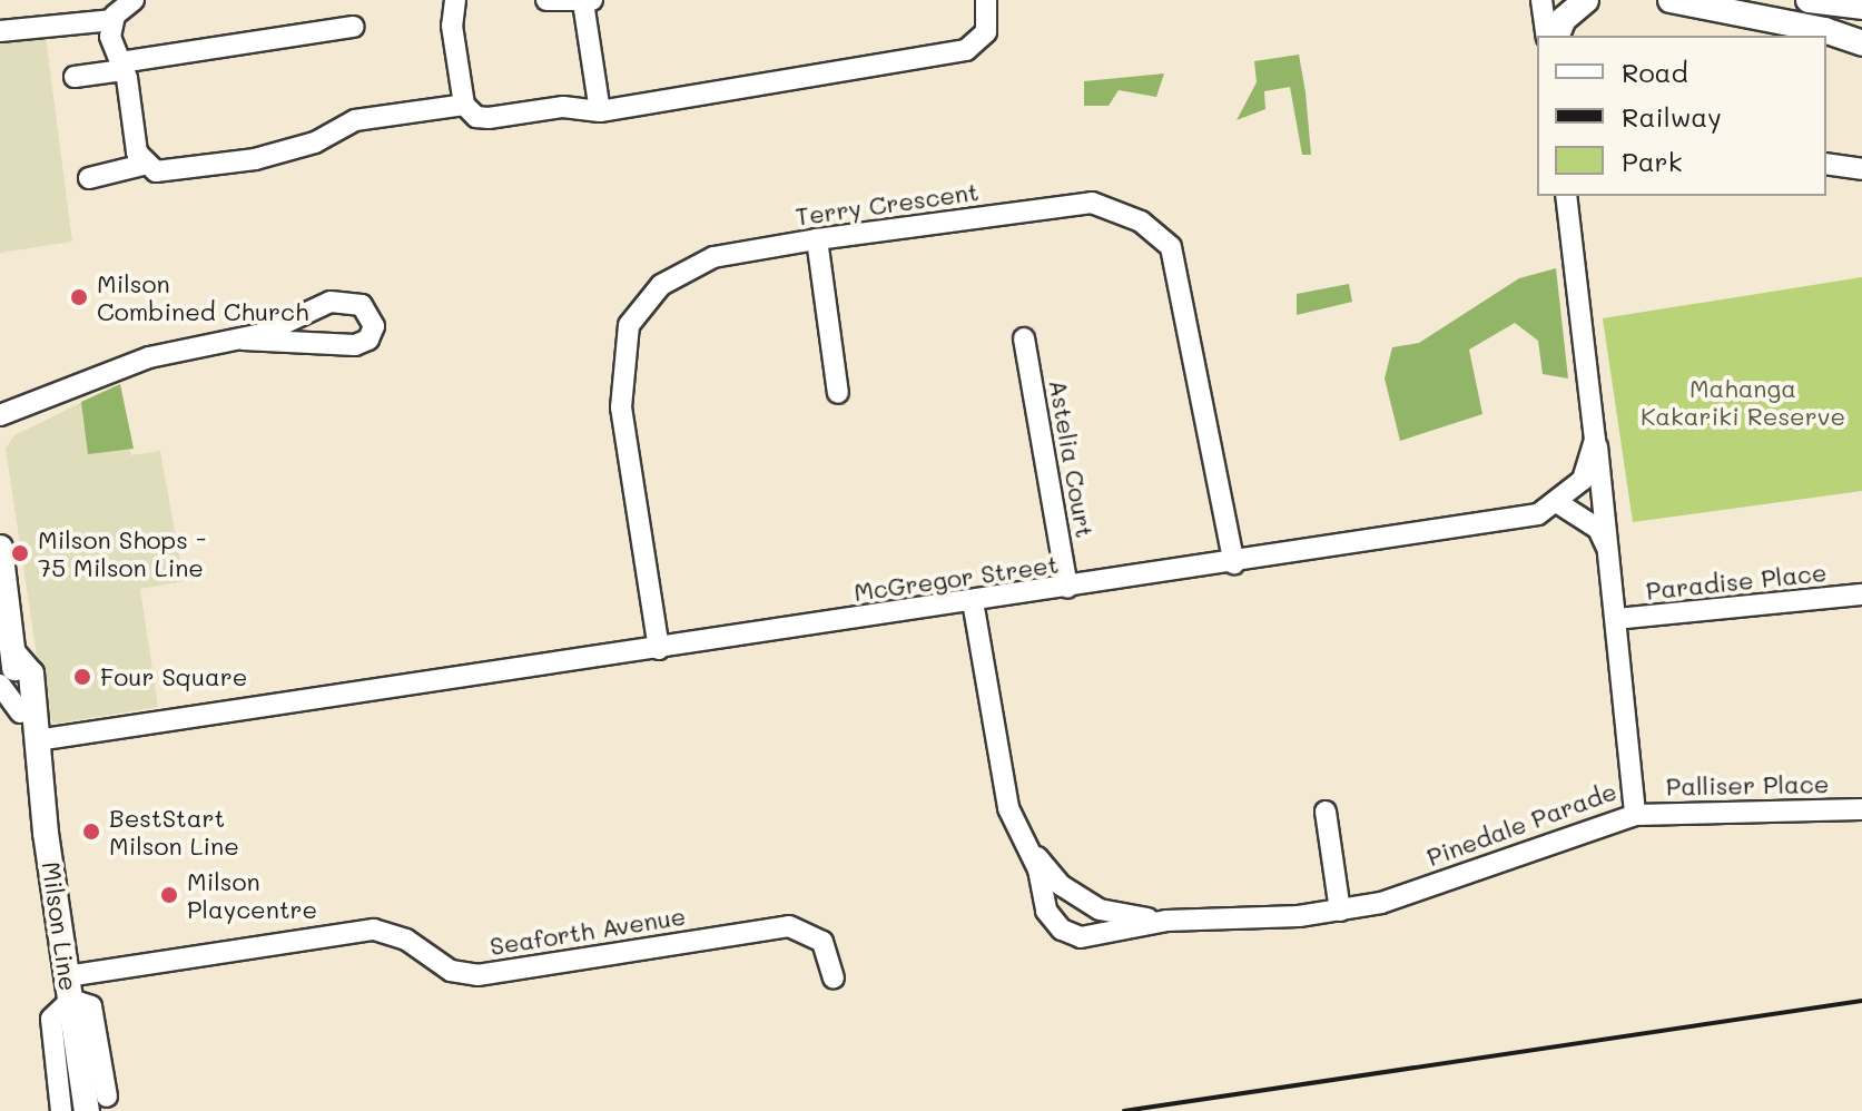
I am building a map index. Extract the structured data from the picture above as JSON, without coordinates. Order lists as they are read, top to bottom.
{
  "streets": {
    "main road": ["Milson Line"],
    "street": [
      "Terry Crescent",
      "Astelia Court",
      "McGregor Street",
      "Paradise Place",
      "Palliser Place",
      "Pinedale Parade",
      "Seaforth Avenue"
    ]
  },
  "crossings": [
    ["Terry Crescent", "McGregor Street"],
    ["Astelia Court", "McGregor Street"],
    ["McGregor Street", "Pinedale Parade"],
    ["McGregor Street", "Milson Line"],
    ["Paradise Place", "Pinedale Parade"],
    ["Palliser Place", "Pinedale Parade"],
    ["Milson Line", "Seaforth Avenue"]
  ],
  "parks": ["Mahanga Kakariki Reserve"],
  "places": [
    "Milson Combined Church",
    "Milson Shops - 75 Milson Line",
    "Four Square",
    "BestStart Milson Line",
    "Milson Playcentre"
  ],
  "legend": ["Road", "Railway", "Park"]
}
